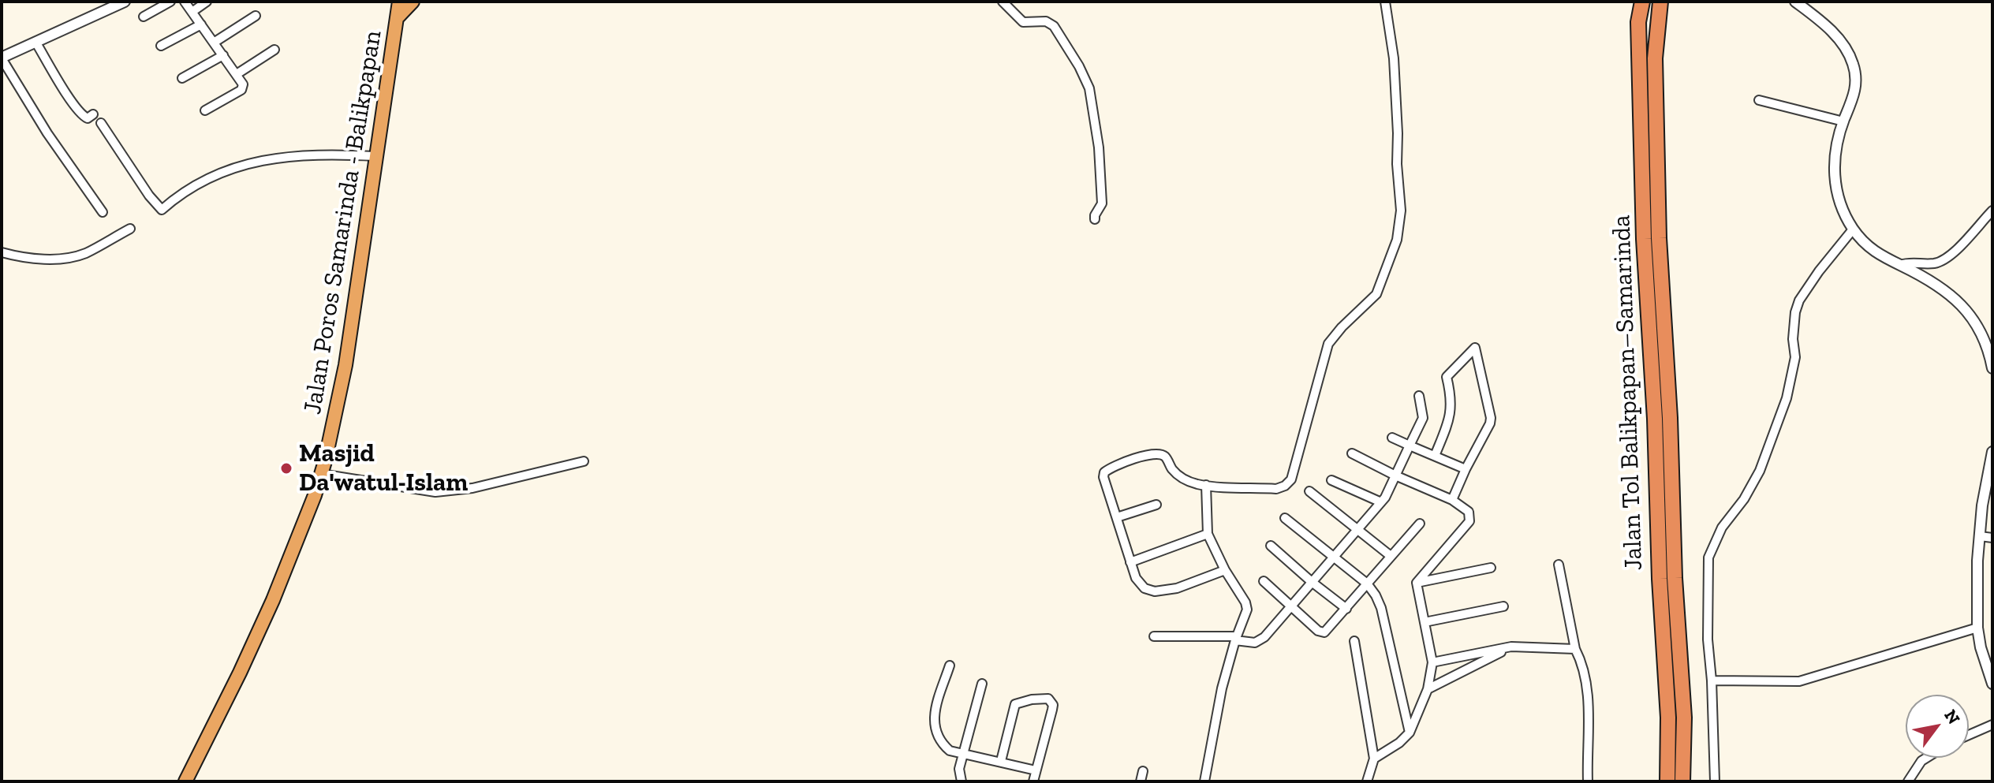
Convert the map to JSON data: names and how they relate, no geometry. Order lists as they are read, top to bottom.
{
  "streets": {
    "highway": ["Jalan Poros Samarinda - Balikpapan", "Jalan Tol Balikpapan–Samarinda"]
  },
  "places": ["Masjid Da'watul-Islam"],
  "north": "top right"
}
